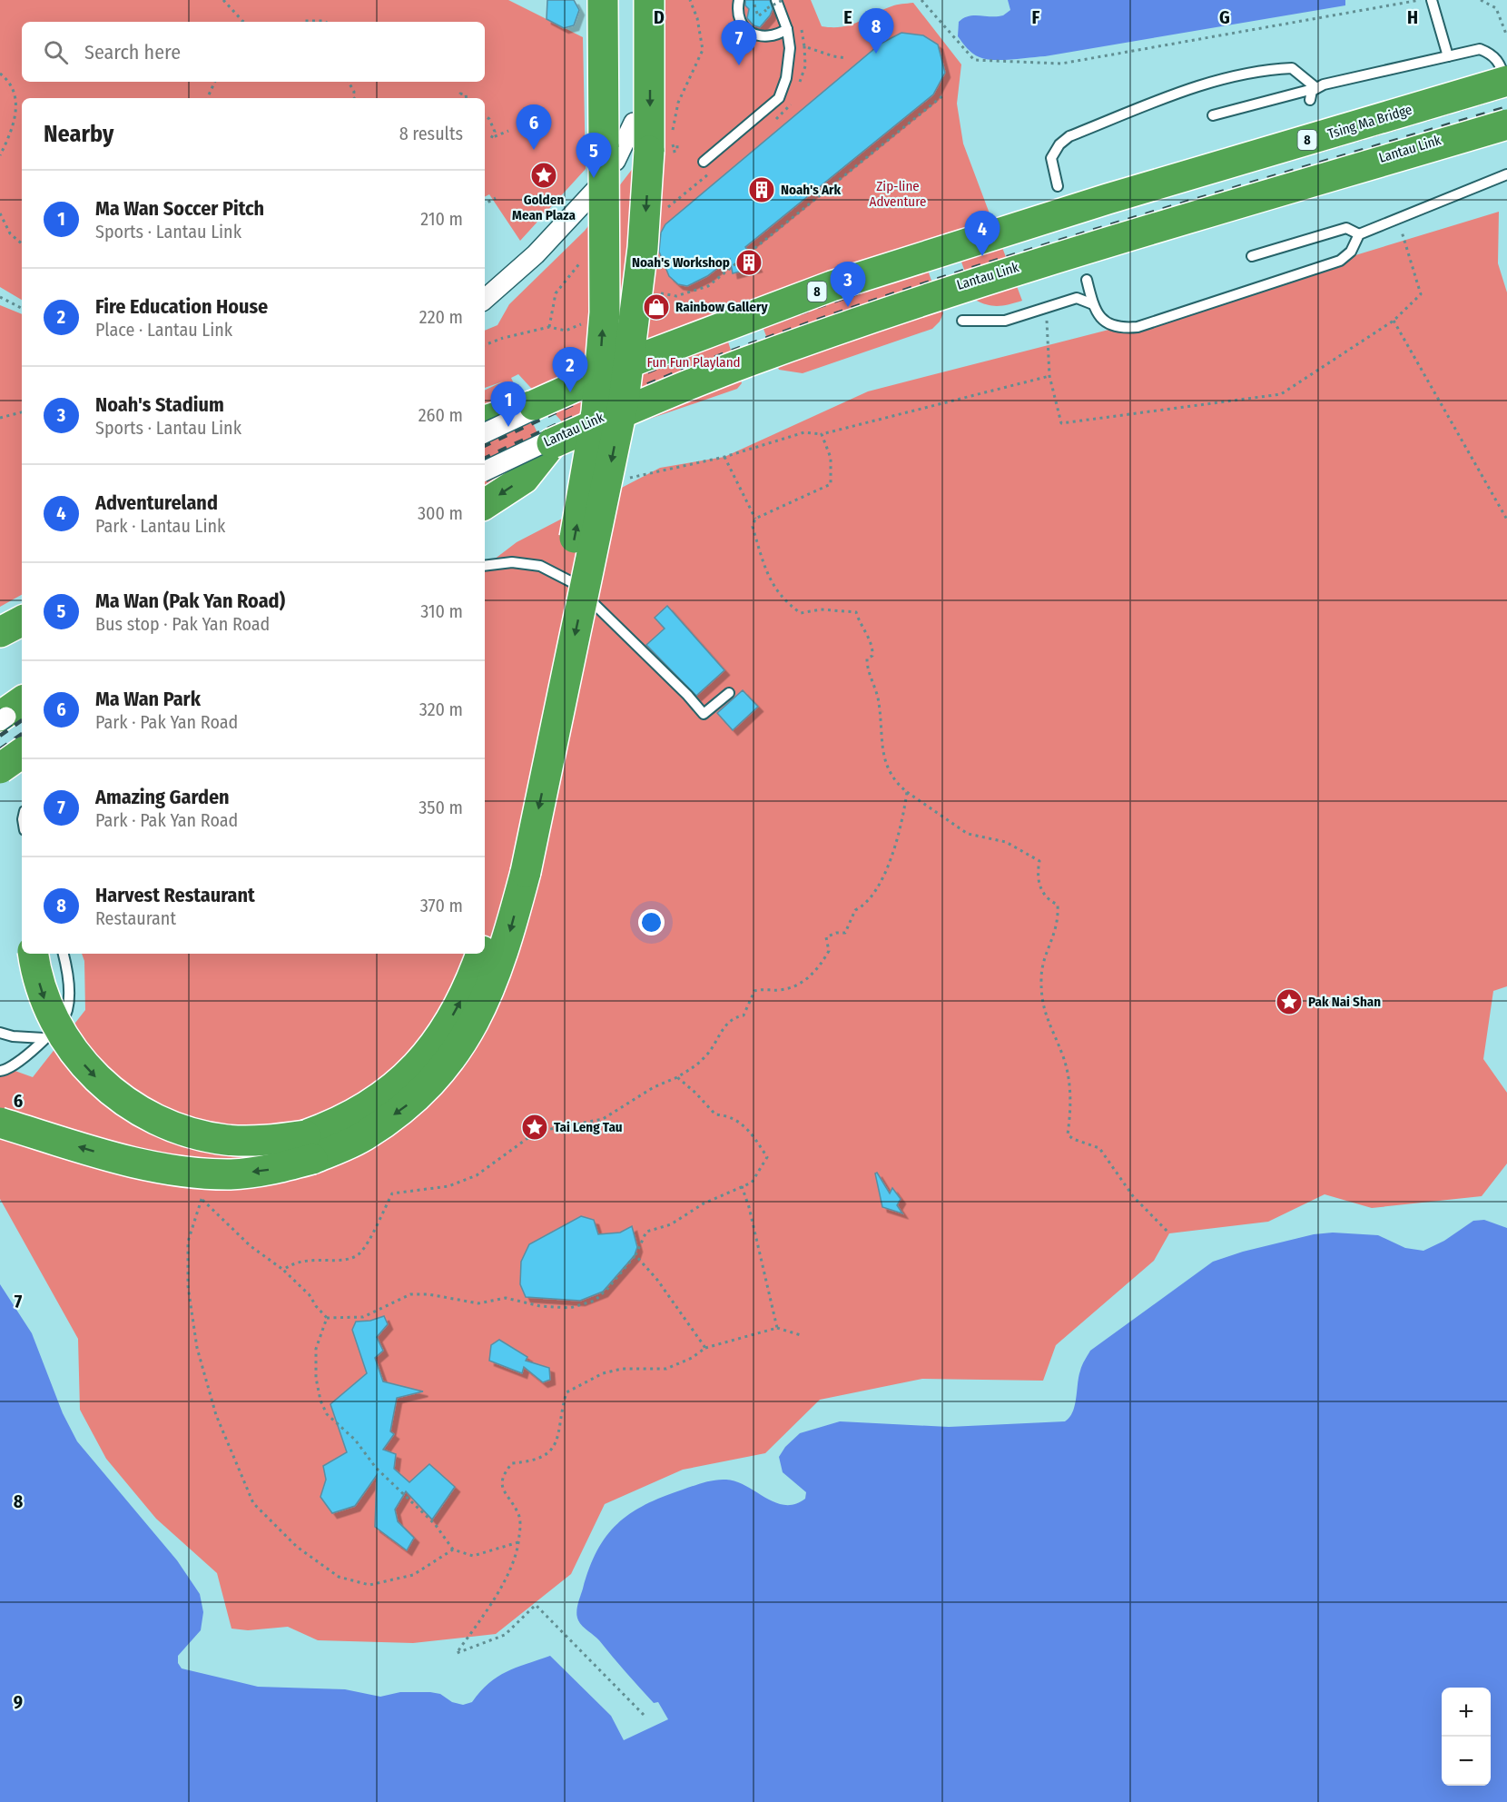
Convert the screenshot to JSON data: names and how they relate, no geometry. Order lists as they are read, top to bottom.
{
  "streets": {
    "highway": ["Tsing Ma Bridge", "8", "Lantau Link"]
  },
  "crossings": [
    ["Tsing Ma Bridge", "8"]
  ],
  "parks": ["Zip-line Adventure", "Fun Fun Playland"],
  "places": {
    "place": ["Golden Mean Plaza", "Pak Nai Shan", "Tai Leng Tau"],
    "building": ["Noah's Ark", "Noah's Workshop"],
    "shop": ["Rainbow Gallery"]
  },
  "page": {
    "pins": [
      "8",
      "7",
      "6",
      "5",
      "4",
      "3",
      "2",
      "1"
    ],
    "search": "Search here",
    "heading": ["Nearby", "8 results"],
    "list": [
      {
        "mark": "1",
        "name": "Ma Wan Soccer Pitch",
        "note": "Sports · Lantau Link",
        "value": "210 m"
      },
      {
        "mark": "2",
        "name": "Fire Education House",
        "note": "Place · Lantau Link",
        "value": "220 m"
      },
      {
        "mark": "3",
        "name": "Noah's Stadium",
        "note": "Sports · Lantau Link",
        "value": "260 m"
      },
      {
        "mark": "4",
        "name": "Adventureland",
        "note": "Park · Lantau Link",
        "value": "300 m"
      },
      {
        "mark": "5",
        "name": "Ma Wan (Pak Yan Road)",
        "note": "Bus stop · Pak Yan Road",
        "value": "310 m"
      },
      {
        "mark": "6",
        "name": "Ma Wan Park",
        "note": "Park · Pak Yan Road",
        "value": "320 m"
      },
      {
        "mark": "7",
        "name": "Amazing Garden",
        "note": "Park · Pak Yan Road",
        "value": "350 m"
      },
      {
        "mark": "8",
        "name": "Harvest Restaurant",
        "note": "Restaurant",
        "value": "370 m"
      }
    ],
    "map_buttons": ["+", "−"]
  },
  "grid": {
    "columns": [
      "D",
      "E",
      "F",
      "G",
      "H"
    ],
    "rows": [
      "6",
      "7",
      "8",
      "9"
    ]
  }
}
